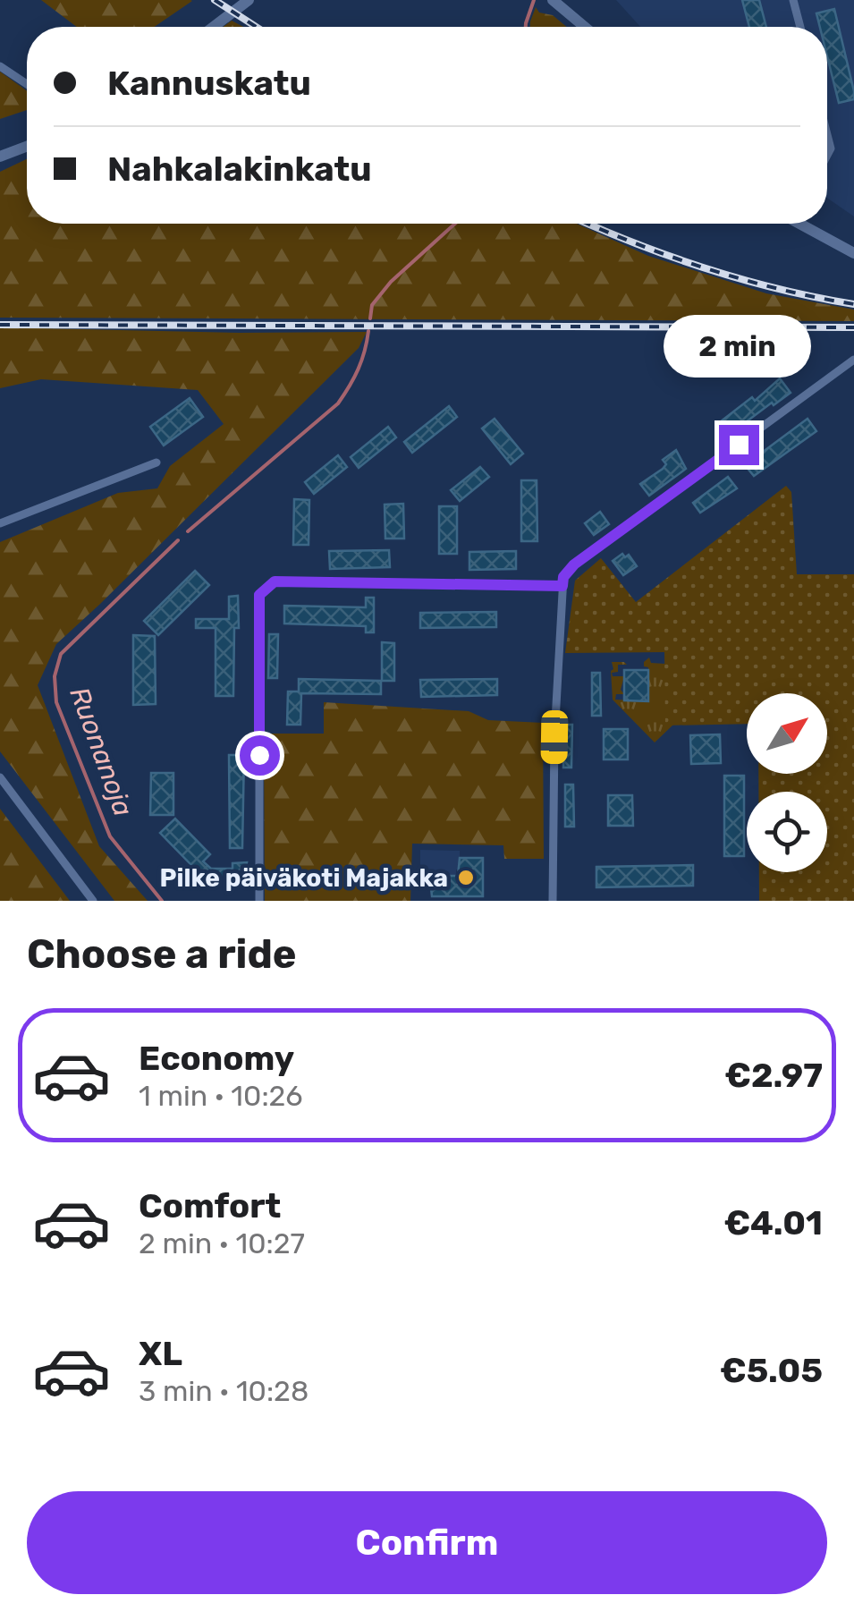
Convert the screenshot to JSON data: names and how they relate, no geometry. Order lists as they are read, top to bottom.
{
  "water": ["Ruonanoja"],
  "places": ["Pilke päiväkoti Majakka"],
  "north": "top right",
  "page": {
    "banner": ["Kannuskatu", "Nahkalakinkatu"],
    "bubble": "2 min",
    "heading": "Choose a ride",
    "list": [
      {
        "name": "Economy",
        "note": "1 min · 10:26",
        "value": "€2.97"
      },
      {
        "name": "Comfort",
        "note": "2 min · 10:27",
        "value": "€4.01"
      },
      {
        "name": "XL",
        "note": "3 min · 10:28",
        "value": "€5.05"
      }
    ],
    "buttons": "Confirm"
  }
}
